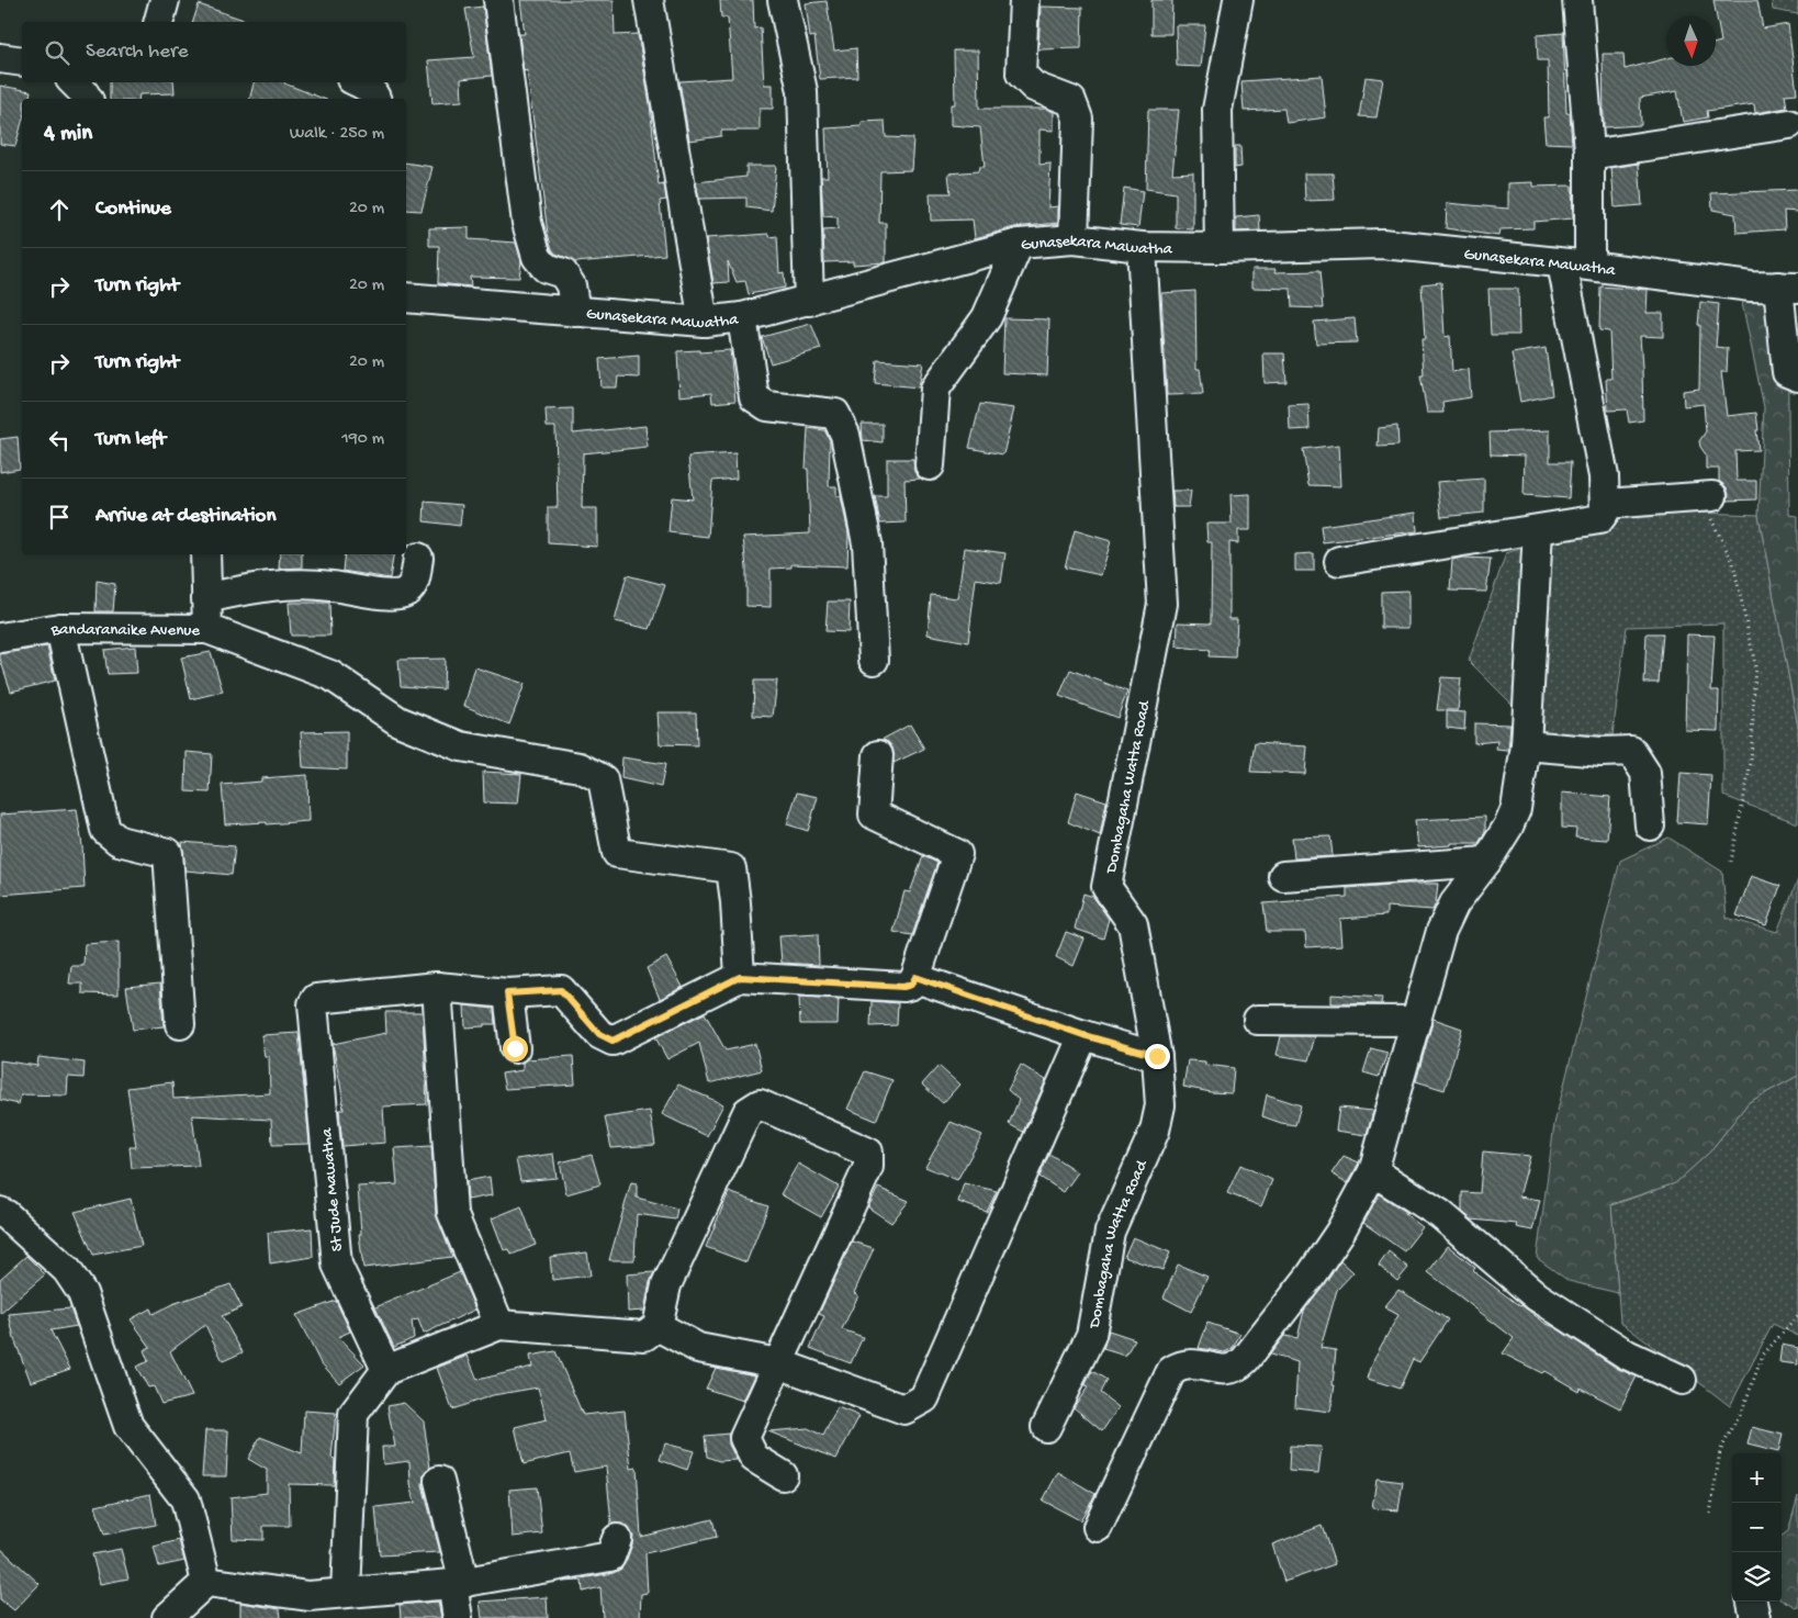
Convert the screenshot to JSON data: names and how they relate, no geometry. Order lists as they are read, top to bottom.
{
  "streets": {
    "street": [
      "Gunasekara Mawatha",
      "Bandaranaike Avenue",
      "Dombagaha Watta Road",
      "St Jude Mawatha"
    ]
  },
  "crossings": [
    ["Gunasekara Mawatha", "Dombagaha Watta Road"]
  ],
  "north": "bottom",
  "page": {
    "search": "Search here",
    "heading": ["4 min", "Walk · 250 m"],
    "list": [
      ["Continue", "20 m"],
      ["Turn right", "20 m"],
      ["Turn right", "20 m"],
      ["Turn left", "190 m"],
      "Arrive at destination"
    ],
    "map_buttons": ["+", "−"]
  }
}
